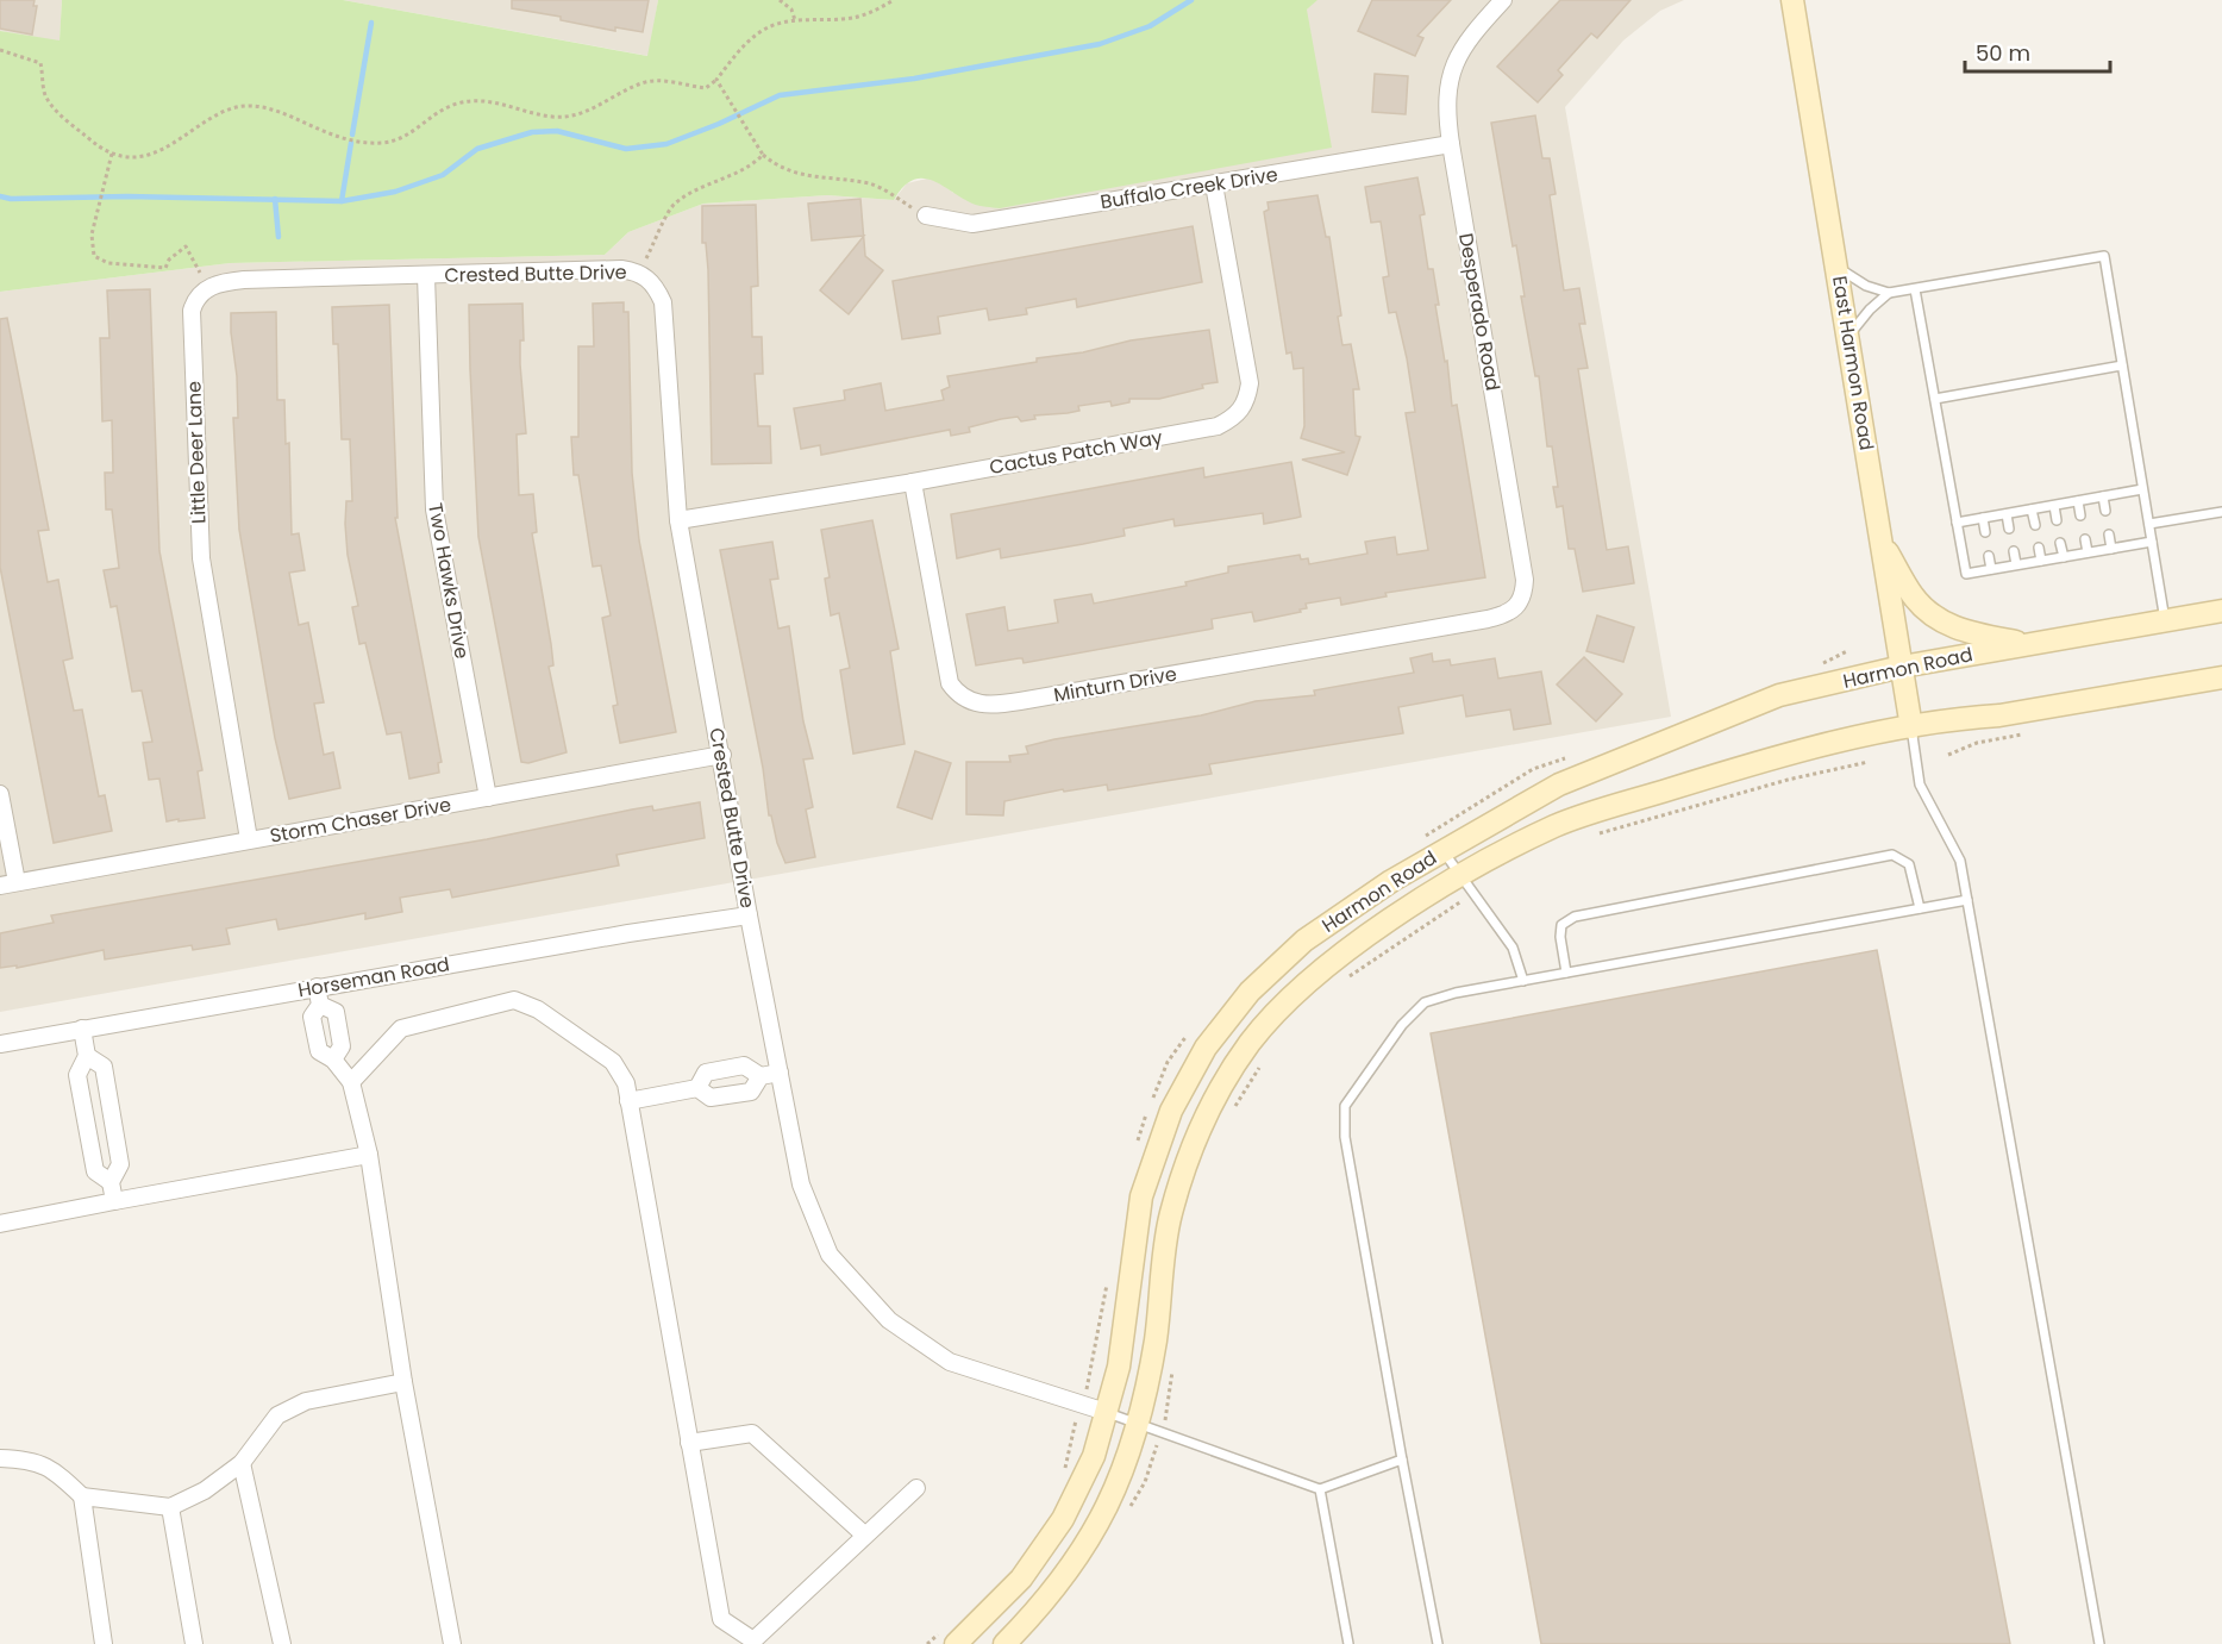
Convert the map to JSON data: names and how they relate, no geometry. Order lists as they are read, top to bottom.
{
  "streets": {
    "street": [
      "Buffalo Creek Drive",
      "Crested Butte Drive",
      "Desperado Road",
      "East Harmon Road",
      "Little Deer Lane",
      "Cactus Patch Way",
      "Two Hawks Drive",
      "Harmon Road",
      "Minturn Drive",
      "Storm Chaser Drive",
      "Horseman Road"
    ]
  },
  "crossings": [
    ["Buffalo Creek Drive", "Desperado Road"],
    ["Buffalo Creek Drive", "Cactus Patch Way"],
    ["Crested Butte Drive", "Cactus Patch Way"],
    ["Crested Butte Drive", "Two Hawks Drive"],
    ["Crested Butte Drive", "Harmon Road"],
    ["Crested Butte Drive", "Storm Chaser Drive"],
    ["Crested Butte Drive", "Horseman Road"],
    ["Desperado Road", "Minturn Drive"],
    ["East Harmon Road", "Harmon Road"],
    ["Little Deer Lane", "Storm Chaser Drive"],
    ["Cactus Patch Way", "Minturn Drive"],
    ["Two Hawks Drive", "Storm Chaser Drive"]
  ],
  "scale_bar": "50 m"
}
